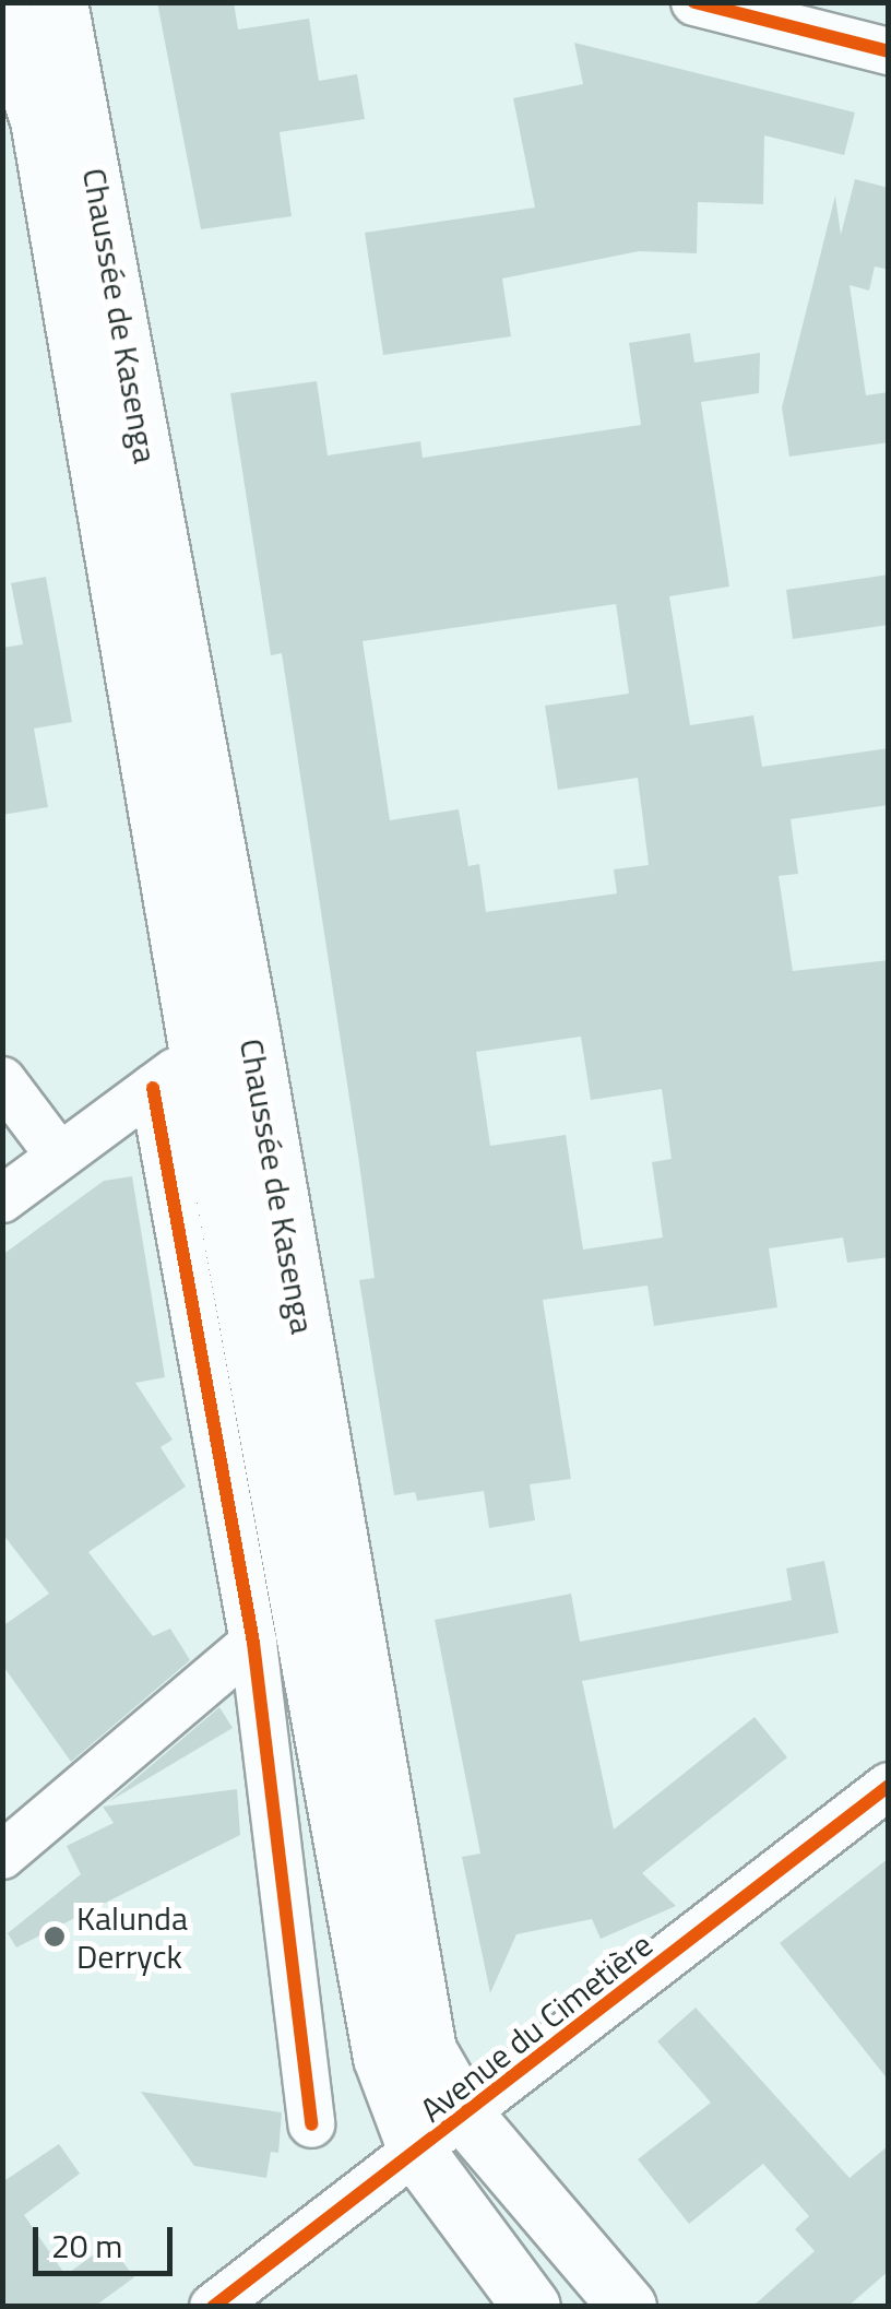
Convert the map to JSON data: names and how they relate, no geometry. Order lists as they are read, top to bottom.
{
  "streets": {
    "main road": ["Chaussée de Kasenga"],
    "street": ["Avenue du Cimetière"]
  },
  "crossings": [
    ["Chaussée de Kasenga", "Avenue du Cimetière"]
  ],
  "places": ["Kalunda Derryck"],
  "scale_bar": "20 m"
}
